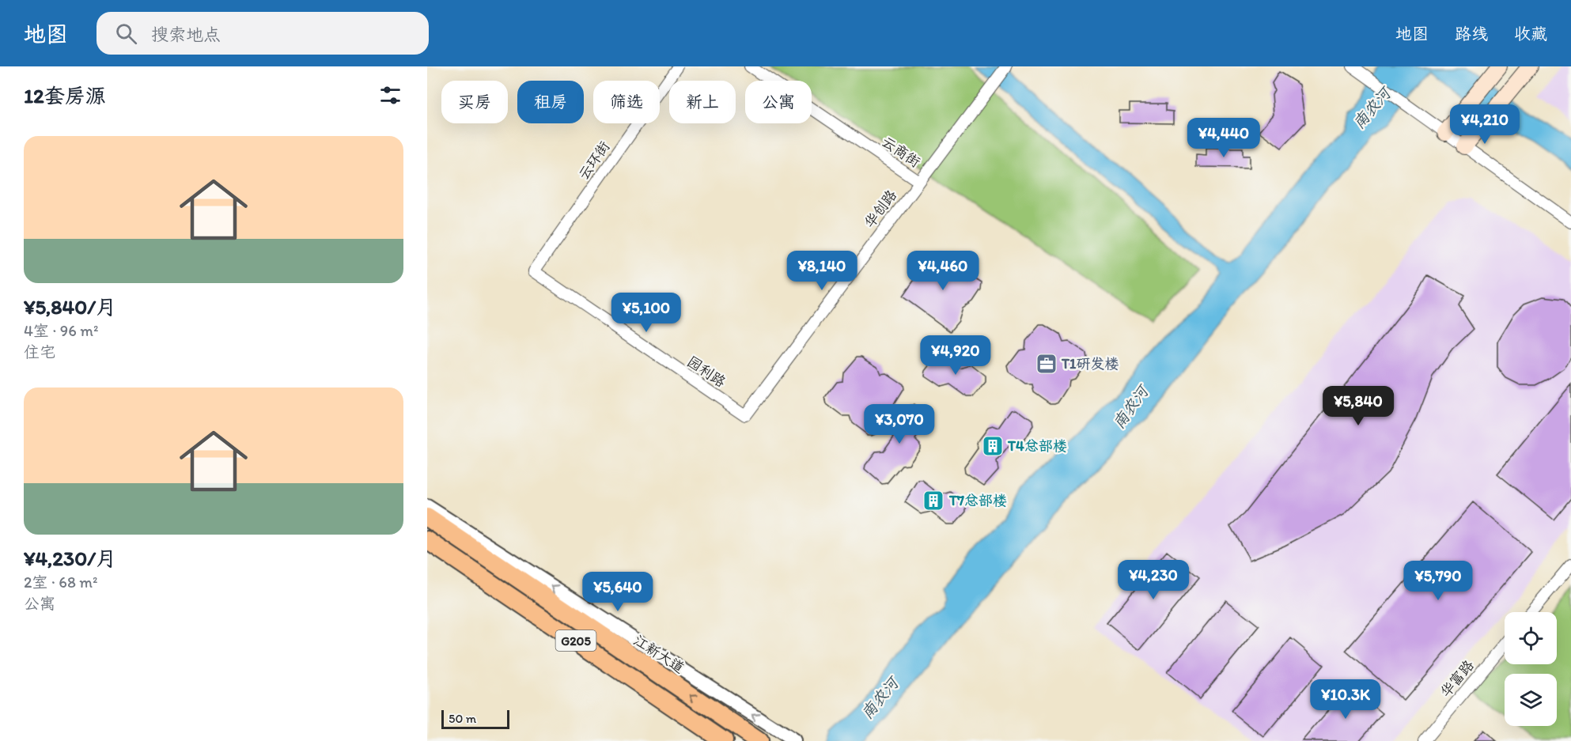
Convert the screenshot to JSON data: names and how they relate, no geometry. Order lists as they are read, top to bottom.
{
  "streets": {
    "highway": ["G205", "江新大道"],
    "street": [
      "云商街",
      "云环街",
      "华创路",
      "园利路",
      "华富路"
    ]
  },
  "crossings": [
    ["云商街", "华创路"],
    ["云环街", "园利路"],
    ["华创路", "园利路"]
  ],
  "water": ["南农河"],
  "places": {
    "office": ["T1研发楼"],
    "building": ["T4总部楼", "T7总部楼"]
  },
  "scale_bar": "50 m",
  "page": {
    "header": "地图",
    "search": "搜索地点",
    "nav": ["地图", "路线", "收藏"],
    "heading": "12套房源",
    "chip": [
      "买房",
      "租房",
      "筛选",
      "新上",
      "公寓"
    ],
    "price": [
      "¥4,210",
      "¥4,440",
      "¥8,140",
      "¥4,460",
      "¥5,100",
      "¥4,920",
      "¥5,840",
      "¥3,070",
      "¥4,230",
      "¥5,790",
      "¥5,640",
      "¥10.3K"
    ],
    "list": [
      {
        "name": "¥5,840/月",
        "note": "4室 · 96 m² · 住宅"
      },
      {
        "name": "¥4,230/月",
        "note": "2室 · 68 m² · 公寓"
      }
    ],
    "scale": "50 m"
  }
}
